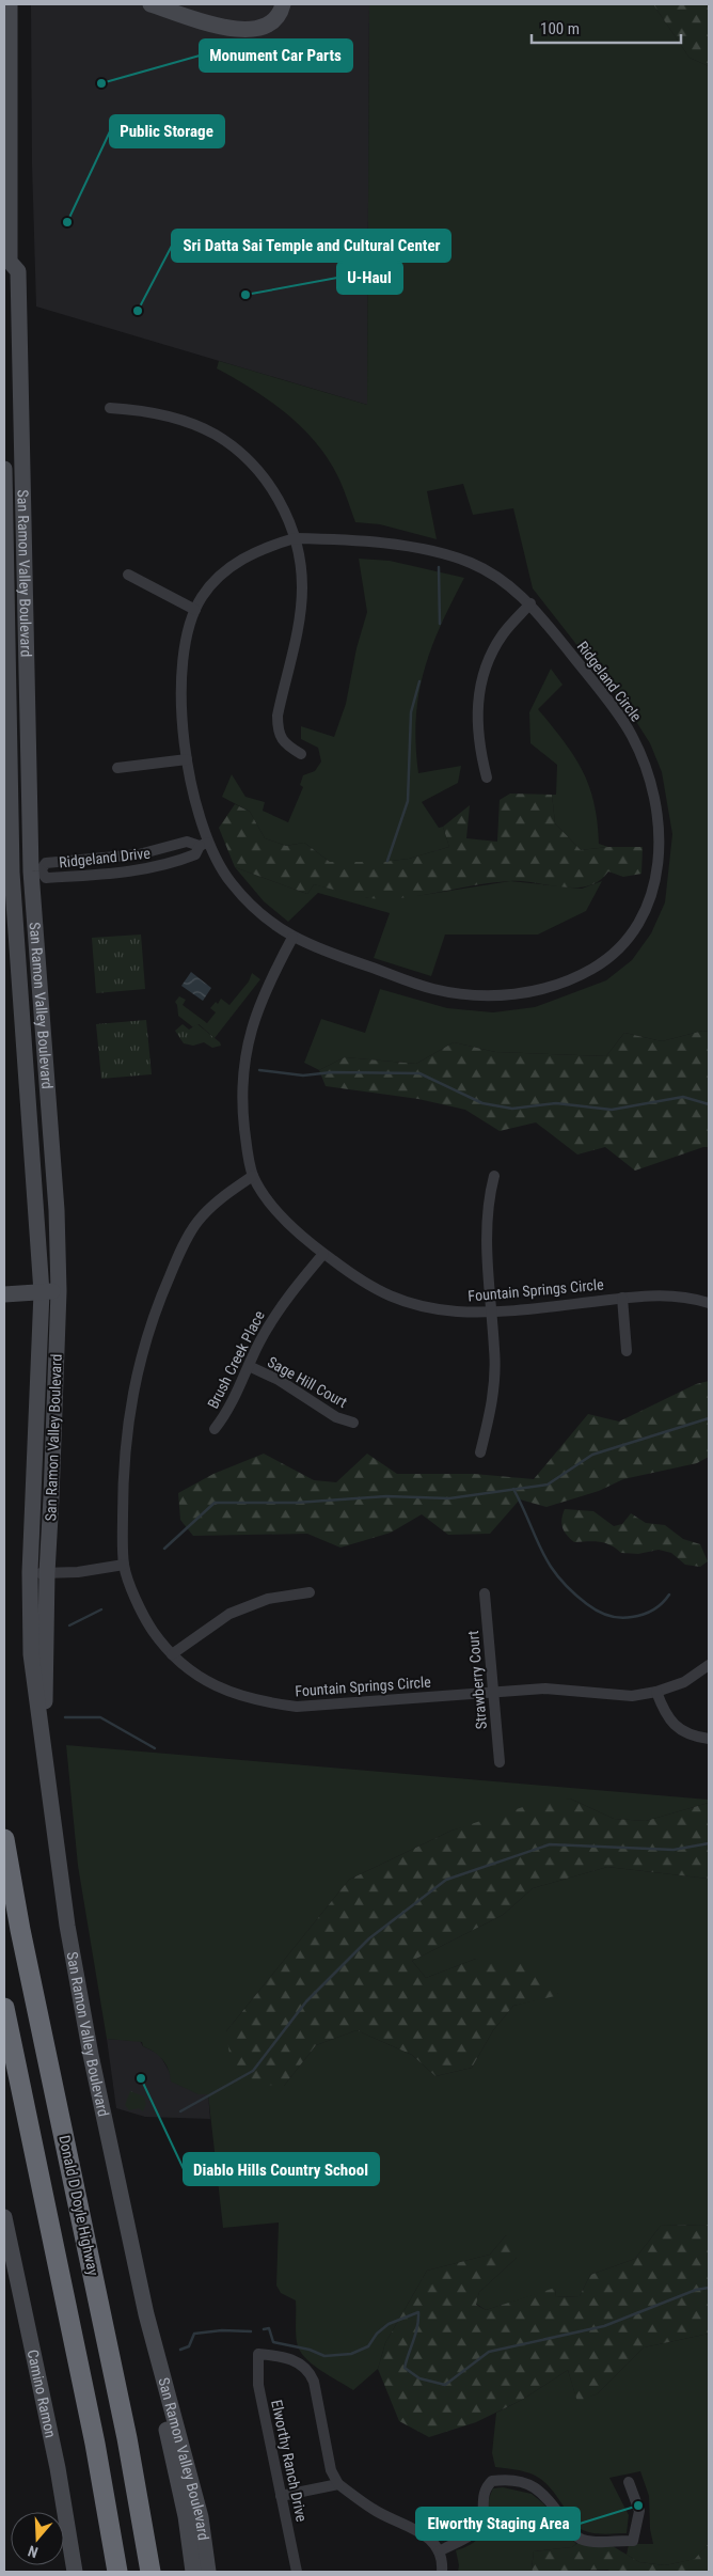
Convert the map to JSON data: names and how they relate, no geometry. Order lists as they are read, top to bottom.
{
  "streets": {
    "highway": ["Donald D Doyle Highway"],
    "main road": ["San Ramon Valley Boulevard", "Camino Ramon"],
    "street": [
      "Ridgeland Circle",
      "Ridgeland Drive",
      "Fountain Springs Circle",
      "Brush Creek Place",
      "Sage Hill Court",
      "Strawberry Court",
      "Elworthy Ranch Drive"
    ]
  },
  "crossings": [
    ["San Ramon Valley Boulevard", "Ridgeland Drive"],
    ["Ridgeland Circle", "Ridgeland Drive"],
    ["Ridgeland Circle", "Fountain Springs Circle"],
    ["Fountain Springs Circle", "Brush Creek Place"],
    ["Fountain Springs Circle", "Strawberry Court"],
    ["Brush Creek Place", "Sage Hill Court"]
  ],
  "places": [
    "Monument Car Parts",
    "Public Storage",
    "U-Haul",
    "Sri Datta Sai Temple and Cultural Center",
    "Diablo Hills Country School",
    "Elworthy Staging Area"
  ],
  "scale_bar": "100 m",
  "north": "bottom"
}
